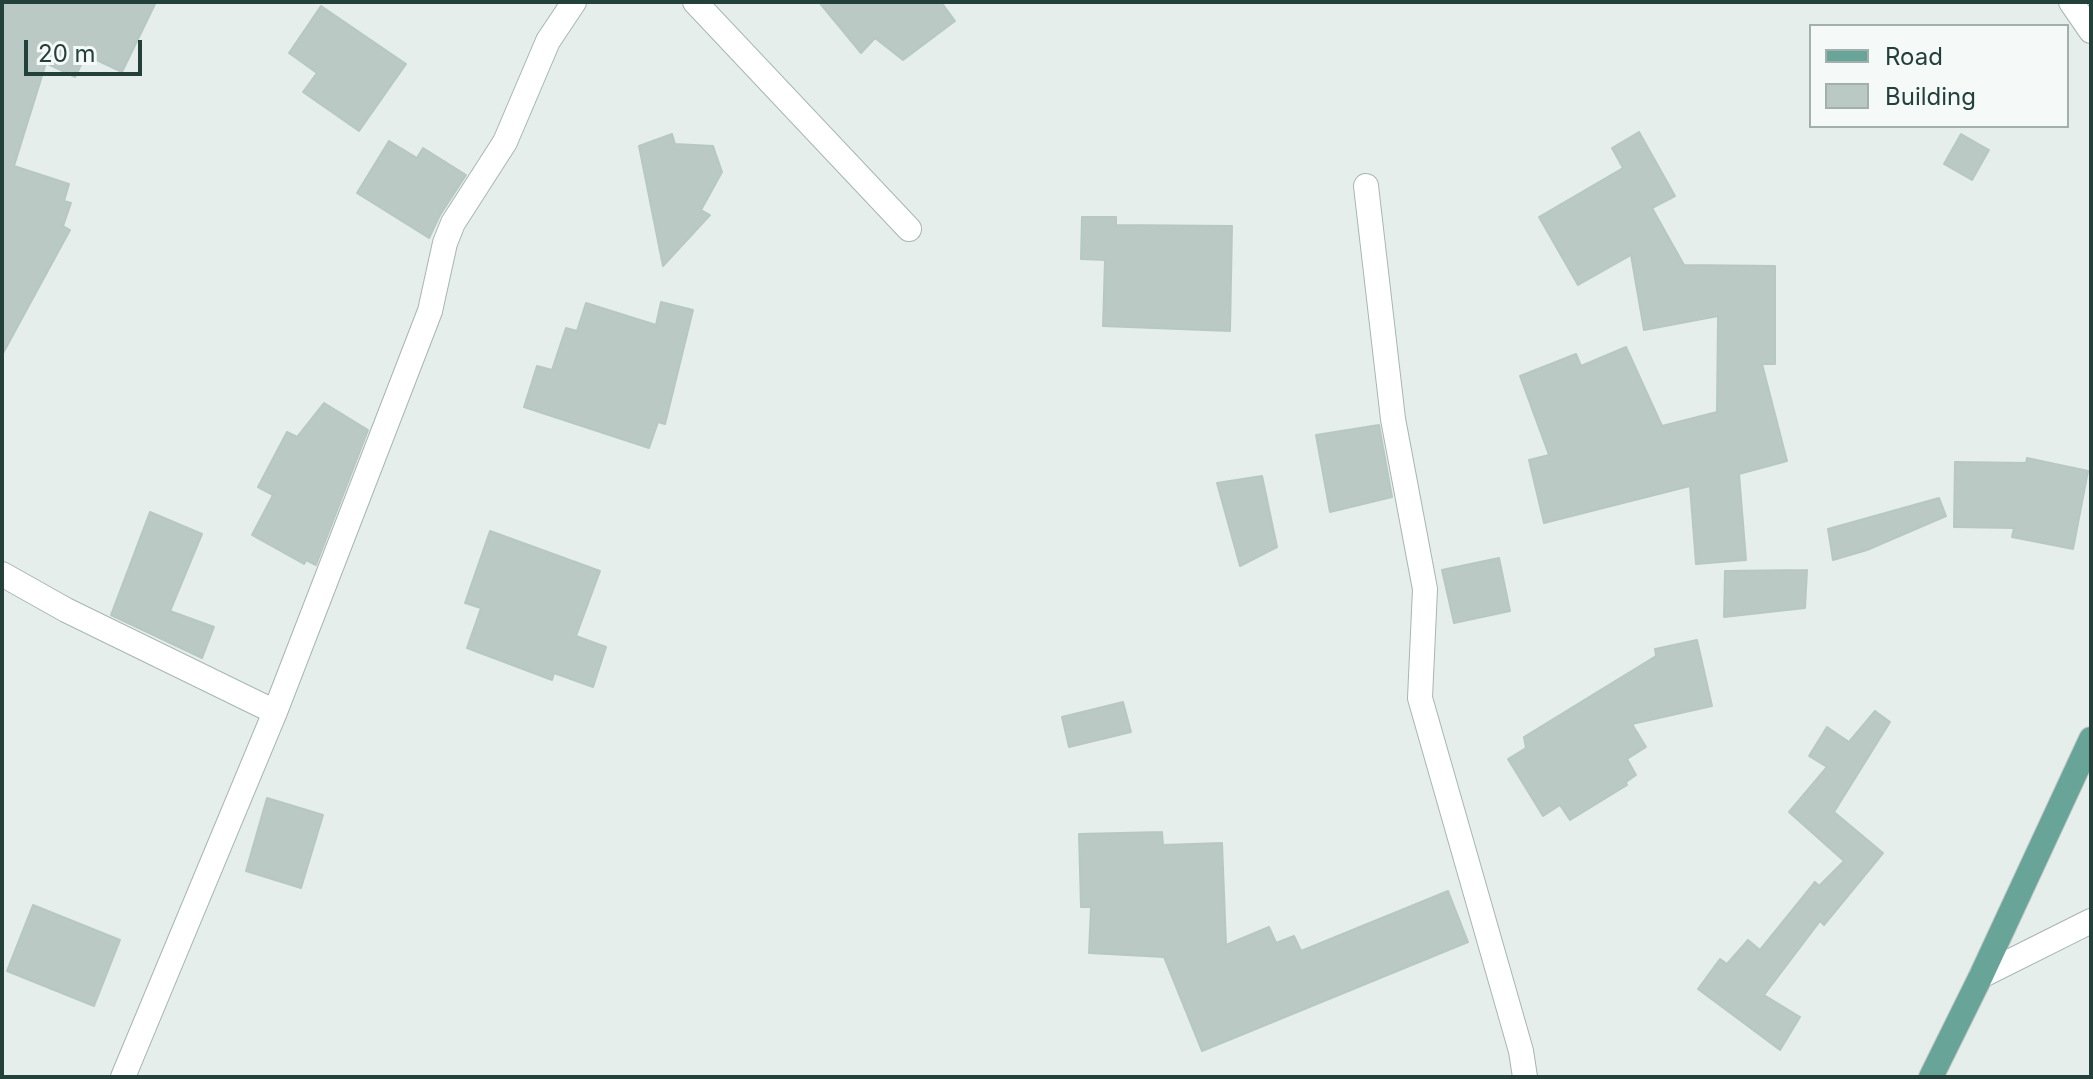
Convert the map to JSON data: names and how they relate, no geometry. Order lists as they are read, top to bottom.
{
  "legend": ["Road", "Building"],
  "scale_bar": "20 m"
}
